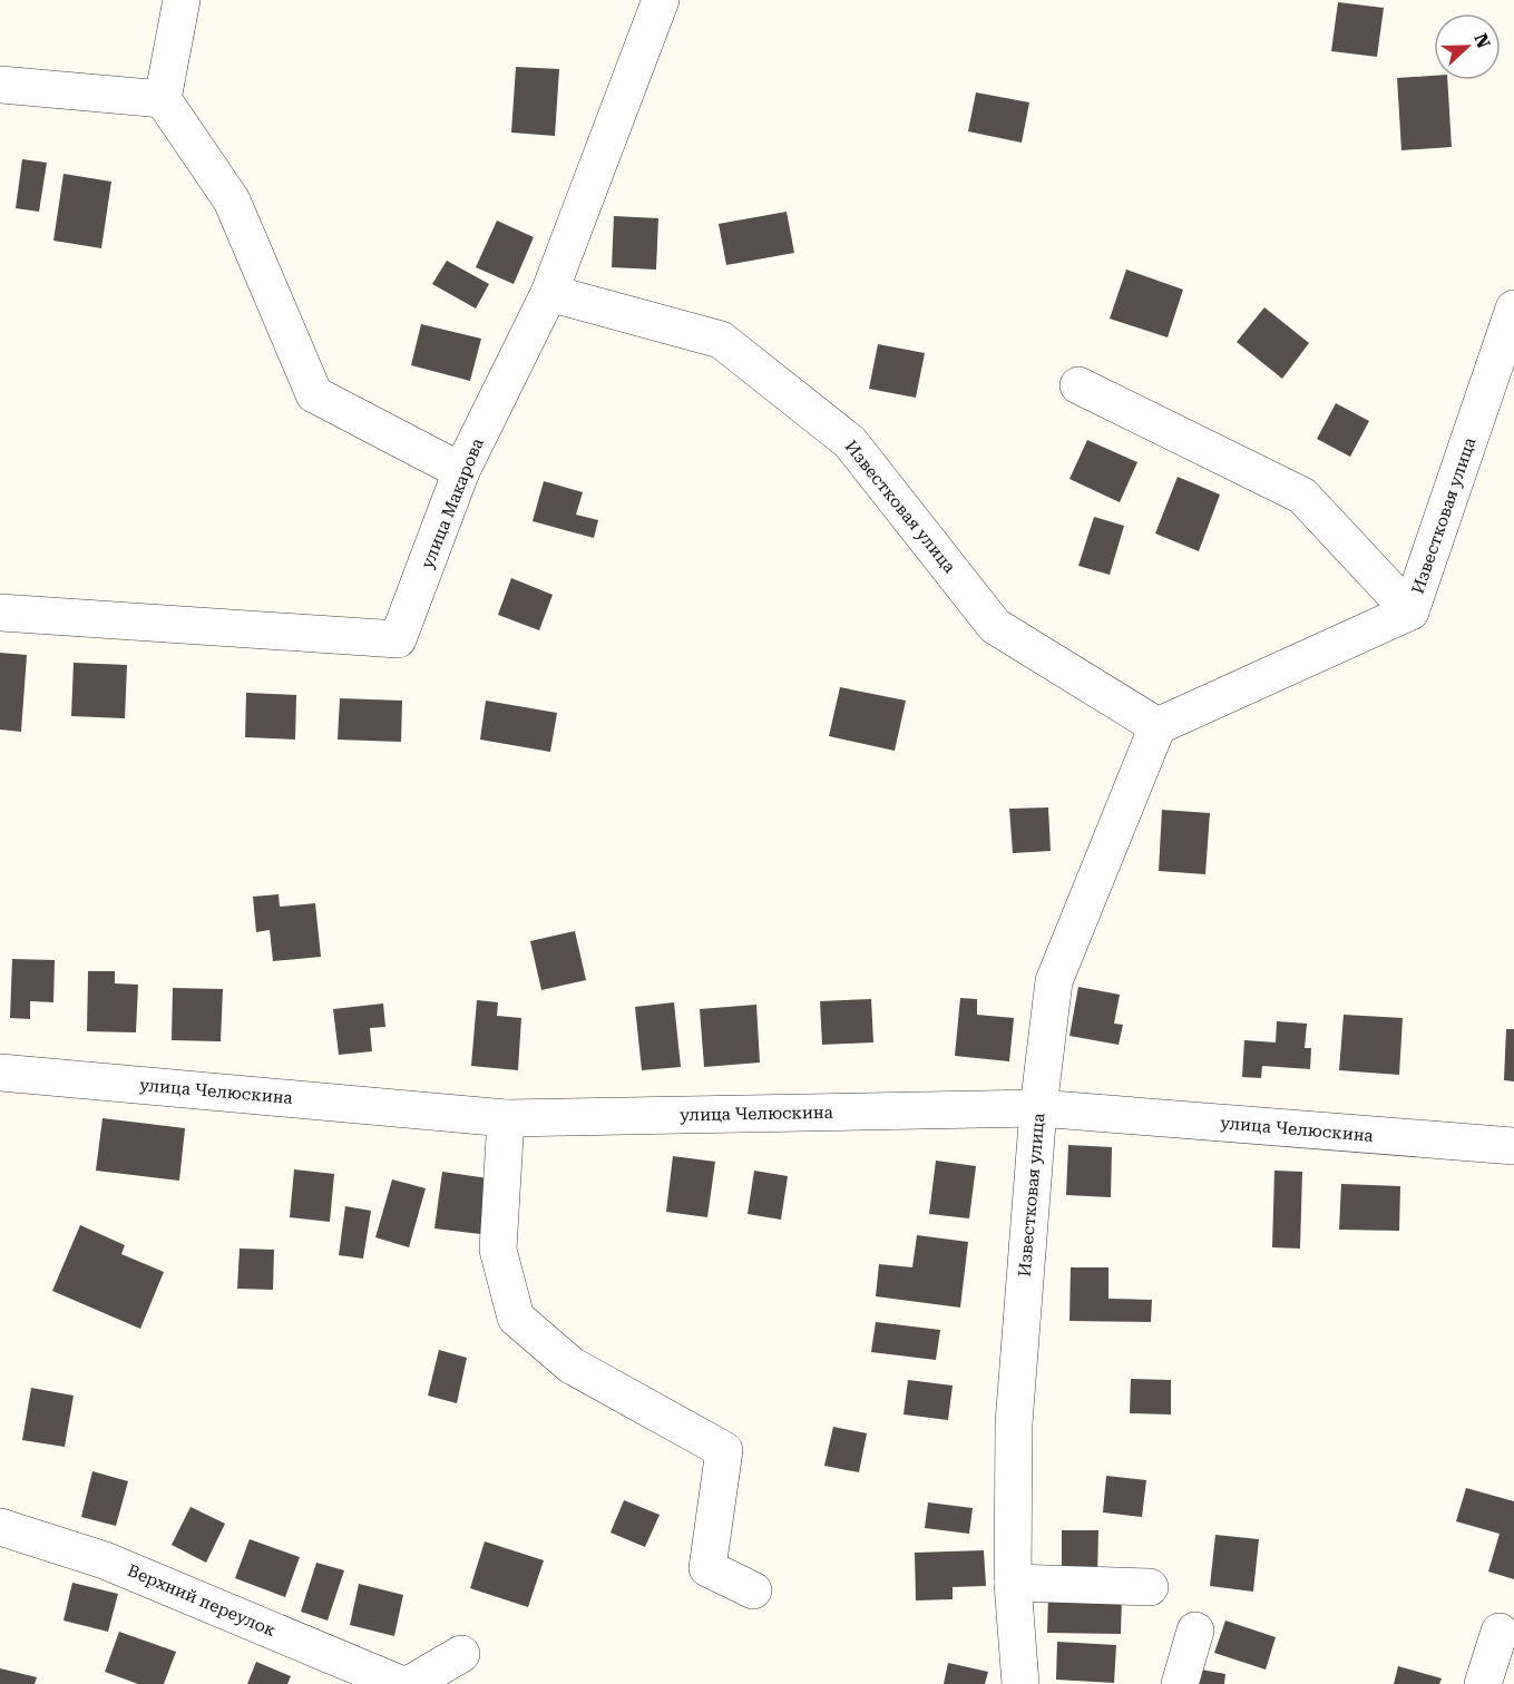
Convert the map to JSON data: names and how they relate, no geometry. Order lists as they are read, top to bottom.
{
  "streets": {
    "street": [
      "улица Макарова",
      "Известковая улица",
      "улица Челюскина",
      "Верхний переулок"
    ]
  },
  "crossings": [
    ["улица Макарова", "Известковая улица"],
    ["Известковая улица", "улица Челюскина"]
  ],
  "north": "right"
}
